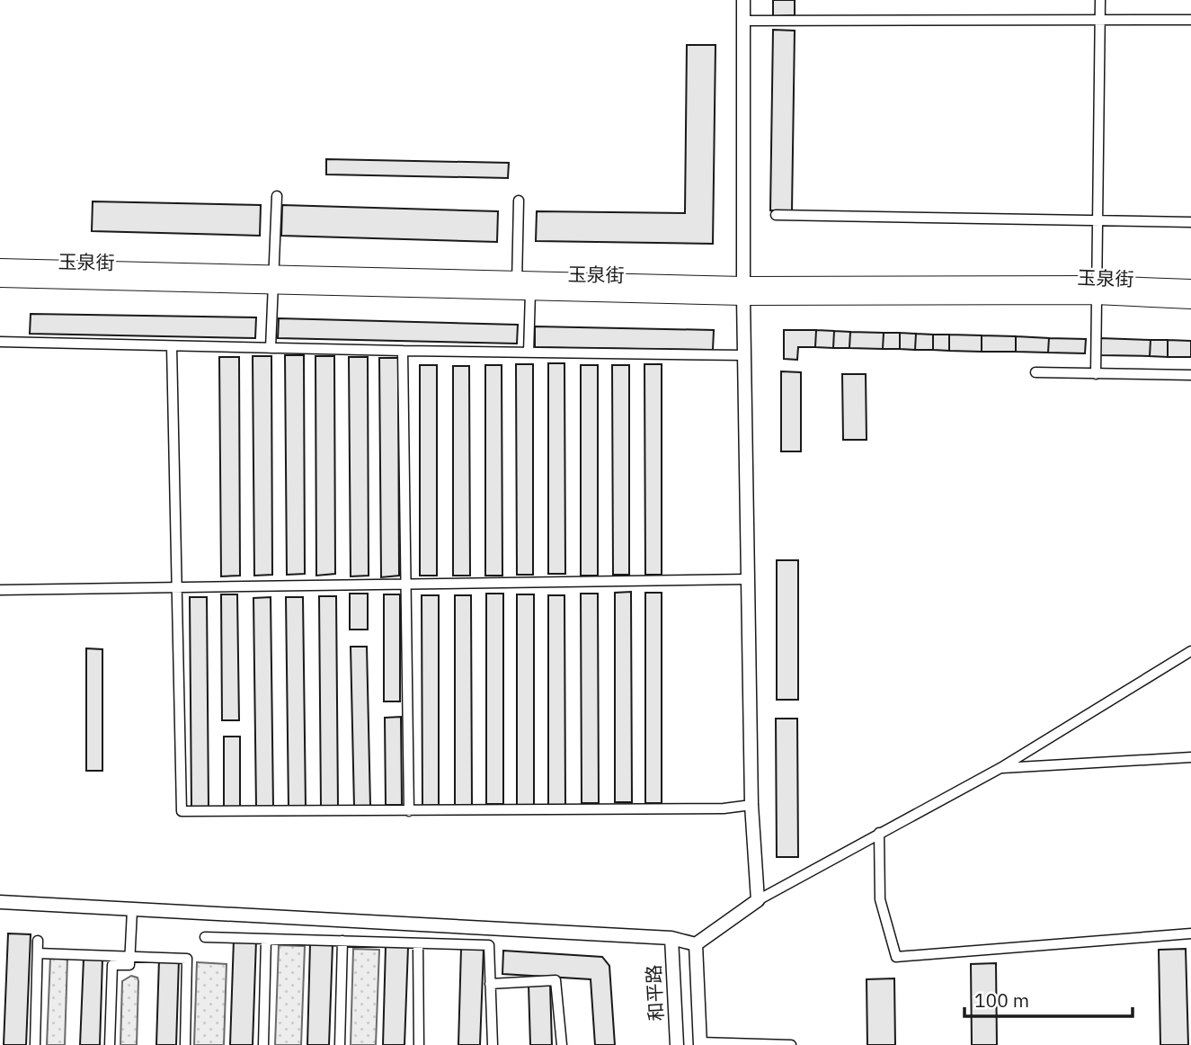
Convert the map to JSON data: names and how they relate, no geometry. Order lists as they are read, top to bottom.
{
  "streets": {
    "main road": ["玉泉街"],
    "street": ["和平路"]
  },
  "scale_bar": "100 m"
}
